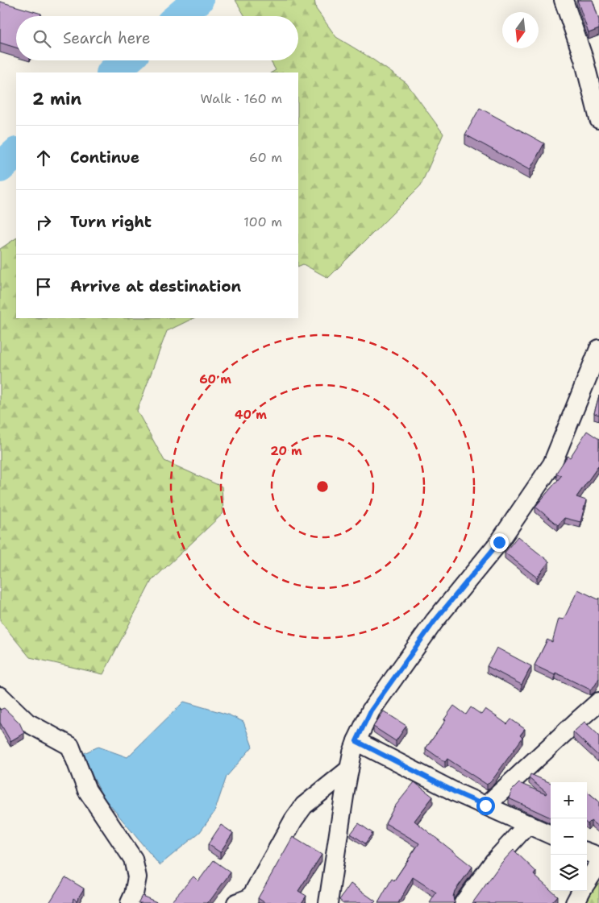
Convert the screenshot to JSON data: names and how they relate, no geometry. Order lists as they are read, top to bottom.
{
  "north": "bottom",
  "page": {
    "search": "Search here",
    "heading": ["2 min", "Walk · 160 m"],
    "list": [
      ["Continue", "60 m"],
      ["Turn right", "100 m"],
      "Arrive at destination"
    ],
    "map_buttons": ["+", "−"]
  },
  "rings": ["60 m", "40 m", "20 m"]
}
